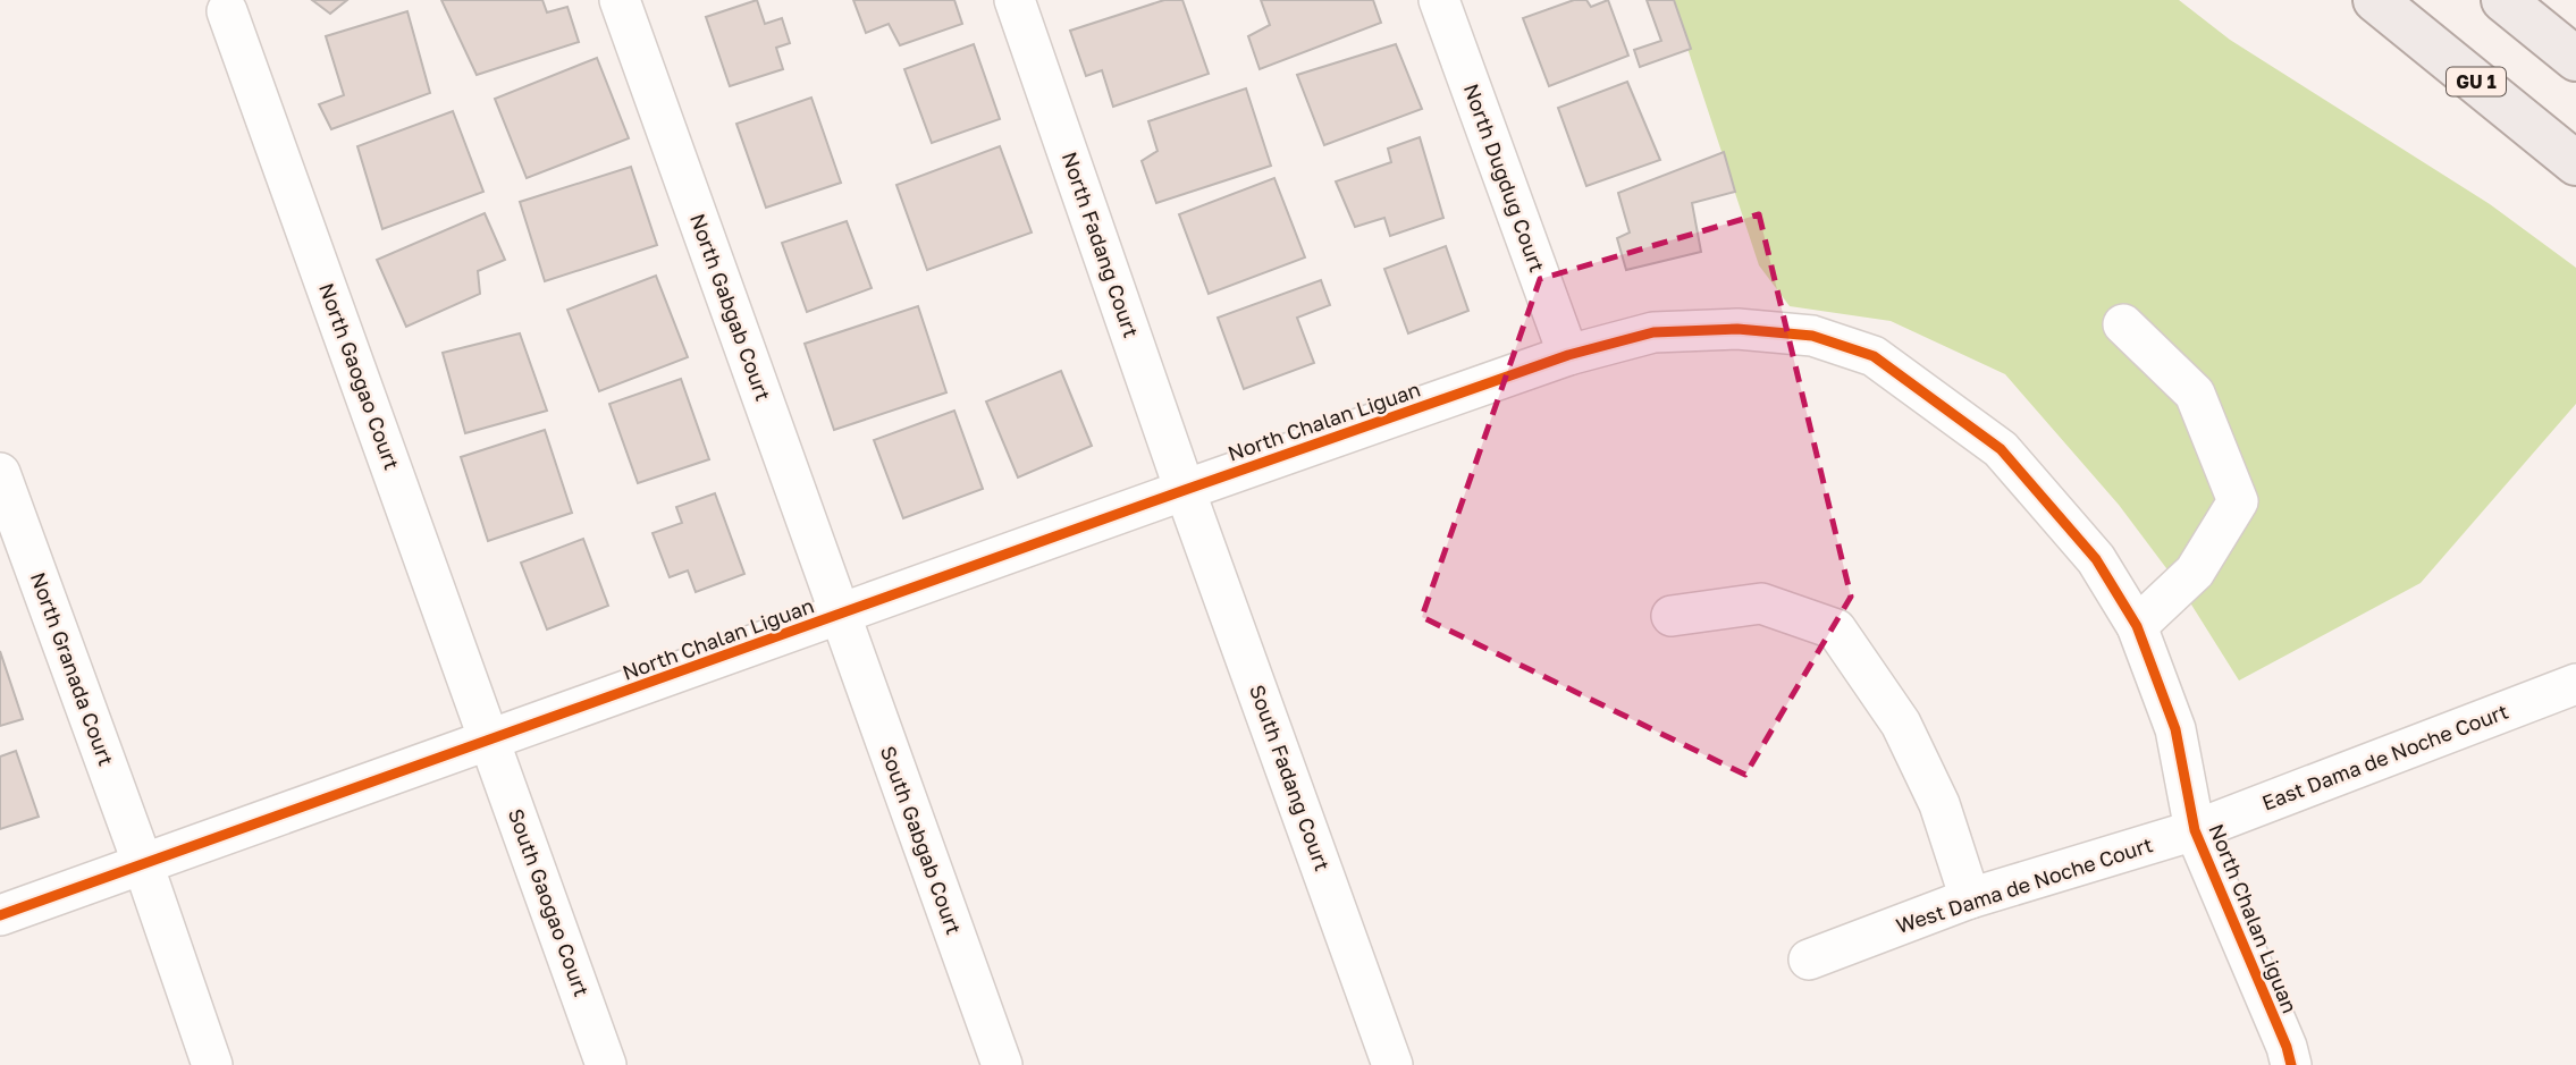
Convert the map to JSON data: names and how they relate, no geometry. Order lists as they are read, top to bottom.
{
  "streets": {
    "main road": ["GU 1"],
    "street": [
      "North Dugdug Court",
      "North Fadang Court",
      "North Gabgab Court",
      "North Gaogao Court",
      "North Chalan Liguan",
      "North Granada Court",
      "East Dama de Noche Court",
      "South Fadang Court",
      "South Gabgab Court",
      "West Dama de Noche Court",
      "South Gaogao Court"
    ]
  },
  "crossings": [
    ["North Dugdug Court", "North Chalan Liguan"],
    ["North Fadang Court", "North Chalan Liguan"],
    ["North Fadang Court", "South Fadang Court"],
    ["North Gabgab Court", "North Chalan Liguan"],
    ["North Gabgab Court", "South Gabgab Court"],
    ["North Gaogao Court", "North Chalan Liguan"],
    ["North Gaogao Court", "South Gaogao Court"],
    ["North Chalan Liguan", "North Granada Court"],
    ["North Chalan Liguan", "East Dama de Noche Court"],
    ["North Chalan Liguan", "South Fadang Court"],
    ["North Chalan Liguan", "South Gabgab Court"],
    ["North Chalan Liguan", "West Dama de Noche Court"],
    ["North Chalan Liguan", "South Gaogao Court"],
    ["East Dama de Noche Court", "West Dama de Noche Court"]
  ]
}
